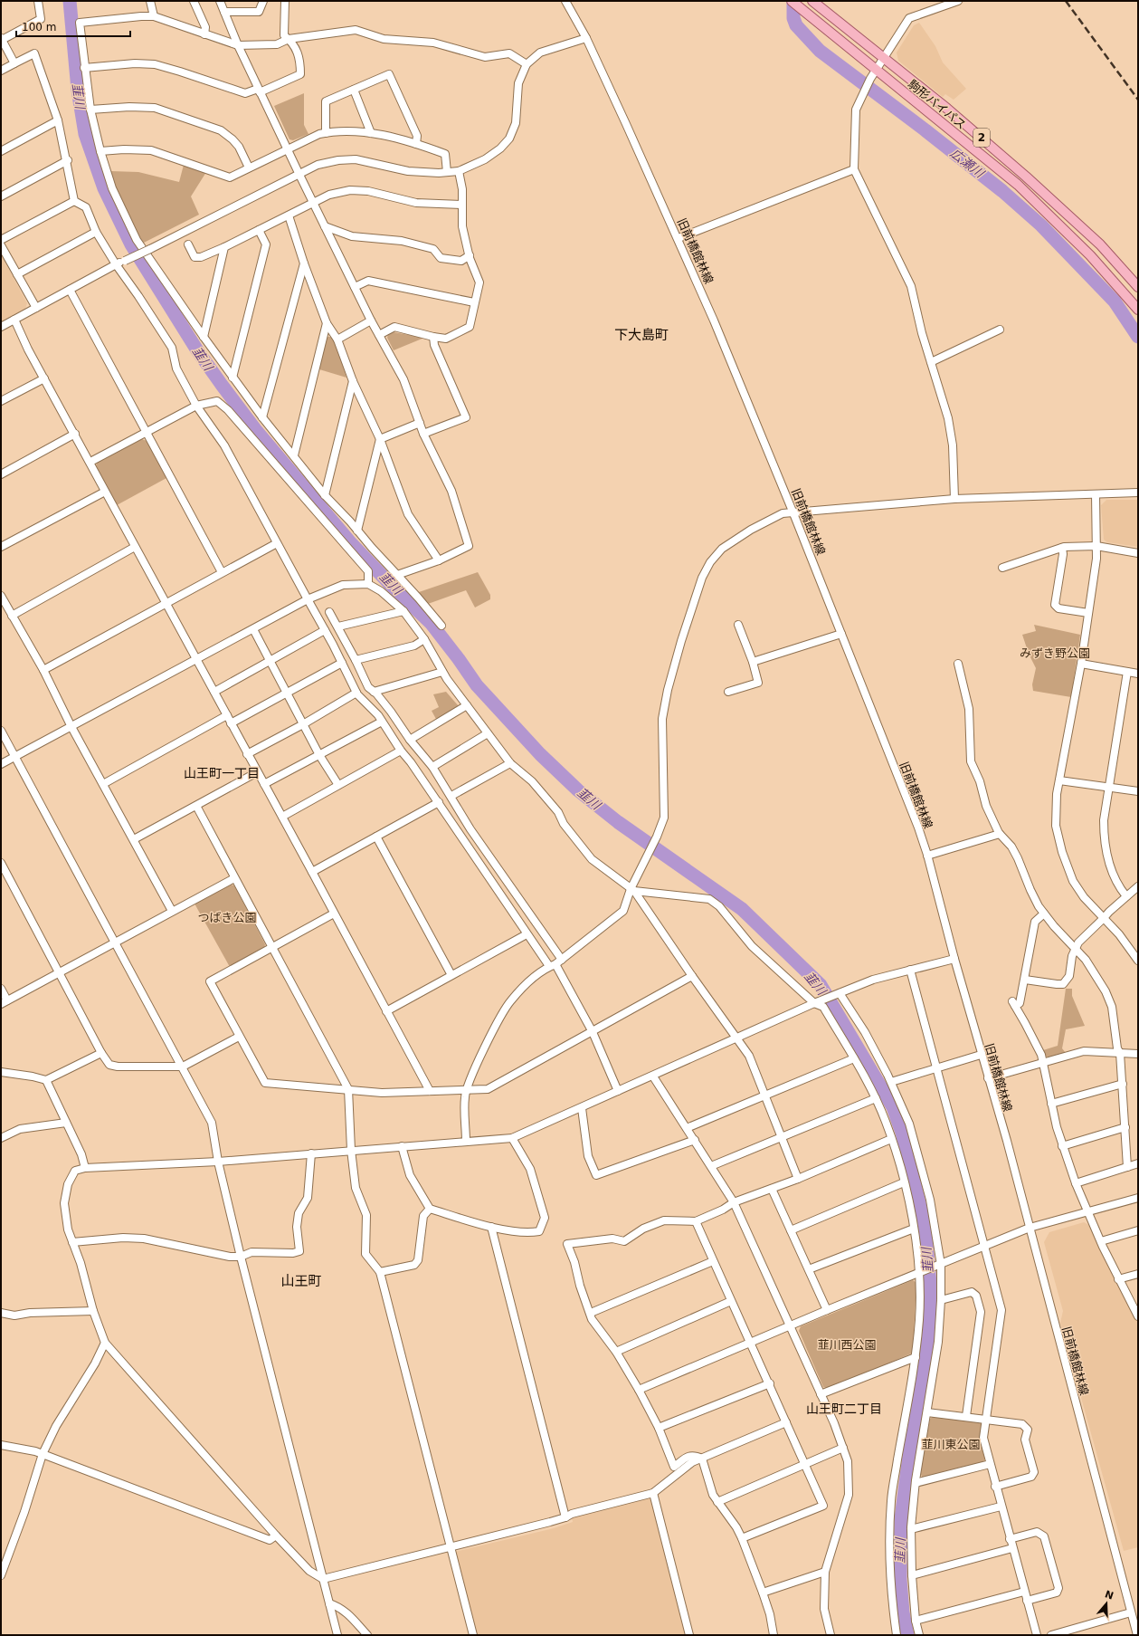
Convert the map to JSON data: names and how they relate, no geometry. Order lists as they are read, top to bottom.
{
  "streets": {
    "main road": ["駒形バイパス", "2"],
    "street": ["旧前橋館林線"]
  },
  "districts": [
    "下大島町",
    "山王町一丁目",
    "山王町",
    "山王町二丁目"
  ],
  "water": ["韮川", "広瀬川"],
  "parks": [
    "みずき野公園",
    "つばき公園",
    "韮川西公園",
    "韮川東公園"
  ],
  "scale_bar": "100 m",
  "north": "top"
}
